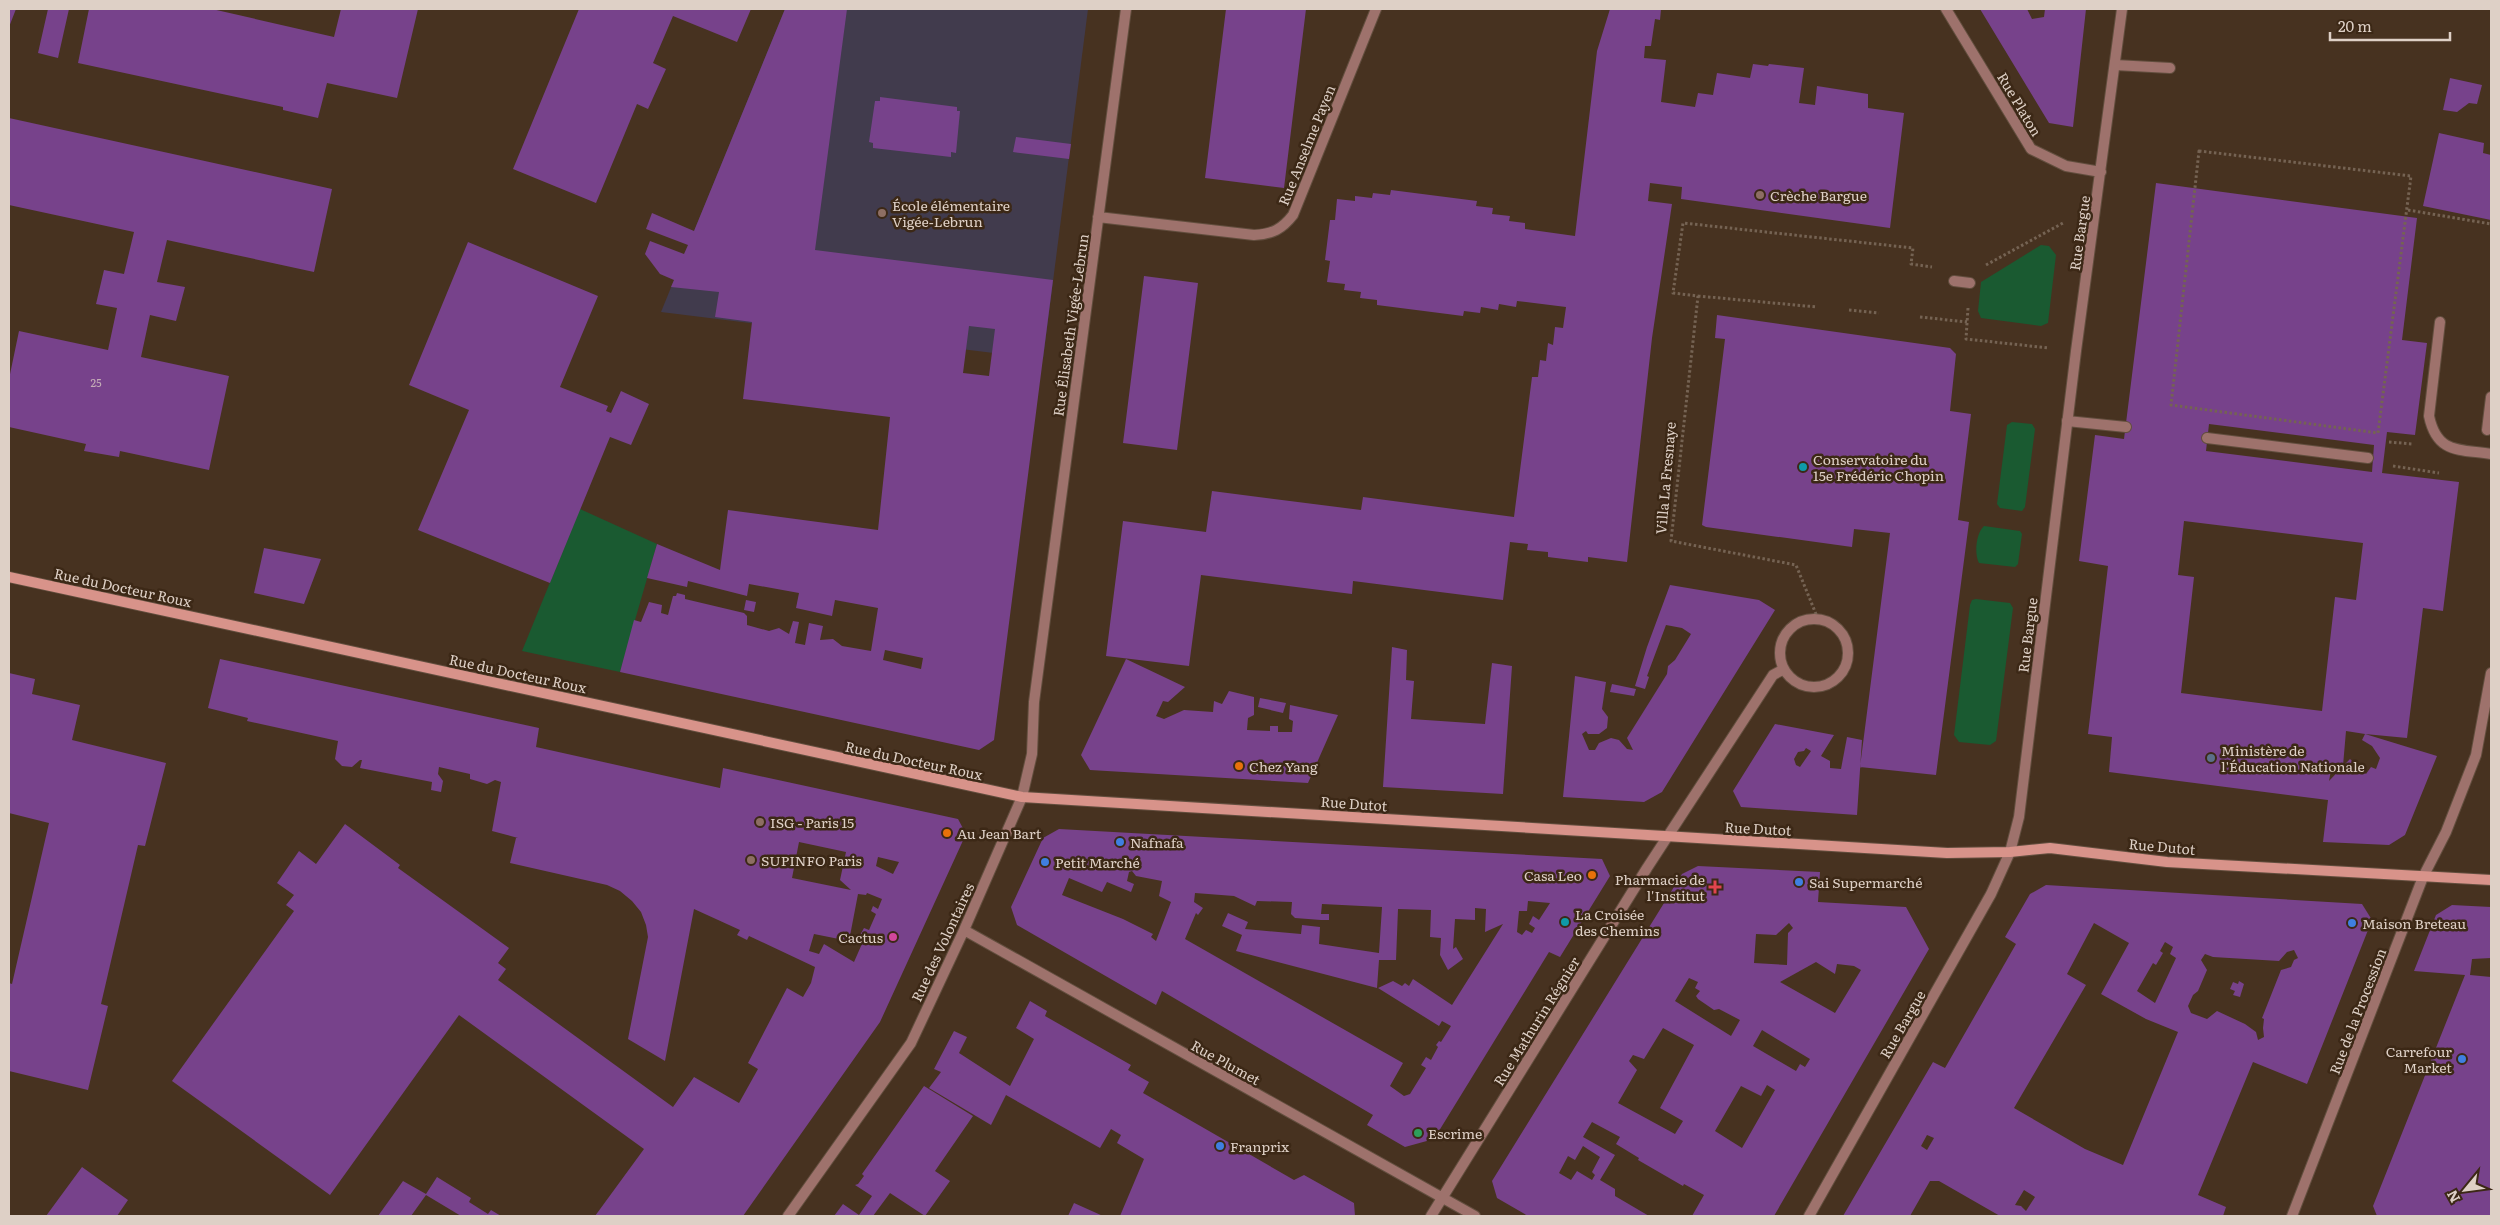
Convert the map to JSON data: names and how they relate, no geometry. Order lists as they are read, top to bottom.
{
  "streets": {
    "street": [
      "Rue Platon",
      "Rue Anselme Payen",
      "Rue Bargue",
      "Rue Élisabeth Vigée-Lebrun",
      "Rue du Docteur Roux",
      "Rue Dutot",
      "Rue des Volontaires",
      "Rue de la Procession",
      "Rue Mathurin Régnier",
      "Rue Plumet"
    ],
    "path": ["Villa La Fresnaye"]
  },
  "crossings": [
    ["Rue Platon", "Rue Bargue"],
    ["Rue Anselme Payen", "Rue Élisabeth Vigée-Lebrun"],
    ["Rue Bargue", "Rue Dutot"],
    ["Rue Élisabeth Vigée-Lebrun", "Rue des Volontaires"],
    ["Villa La Fresnaye", "Rue Mathurin Régnier"],
    ["Rue du Docteur Roux", "Rue Dutot"],
    ["Rue du Docteur Roux", "Rue des Volontaires"],
    ["Rue Dutot", "Rue des Volontaires"],
    ["Rue Dutot", "Rue de la Procession"],
    ["Rue Dutot", "Rue Mathurin Régnier"],
    ["Rue des Volontaires", "Rue Plumet"],
    ["Rue Mathurin Régnier", "Rue Plumet"]
  ],
  "places": {
    "other": [
      "Crèche Bargue",
      "École élémentaire Vigée-Lebrun",
      "Conservatoire du 15e Frédéric Chopin",
      "Ministère de l'Éducation Nationale",
      "Chez Yang",
      "ISG - Paris 15",
      "Au Jean Bart",
      "Nafnafa",
      "SUPINFO Paris",
      "Petit Marché",
      "Casa Leo",
      "Sai Supermarché",
      "La Croisée des Chemins",
      "Maison Breteau",
      "Cactus",
      "Carrefour Market",
      "Escrime",
      "Franprix"
    ],
    "health": ["Pharmacie de l'Institut"]
  },
  "house_numbers": ["25"],
  "scale_bar": "20 m",
  "north": "bottom left"
}
